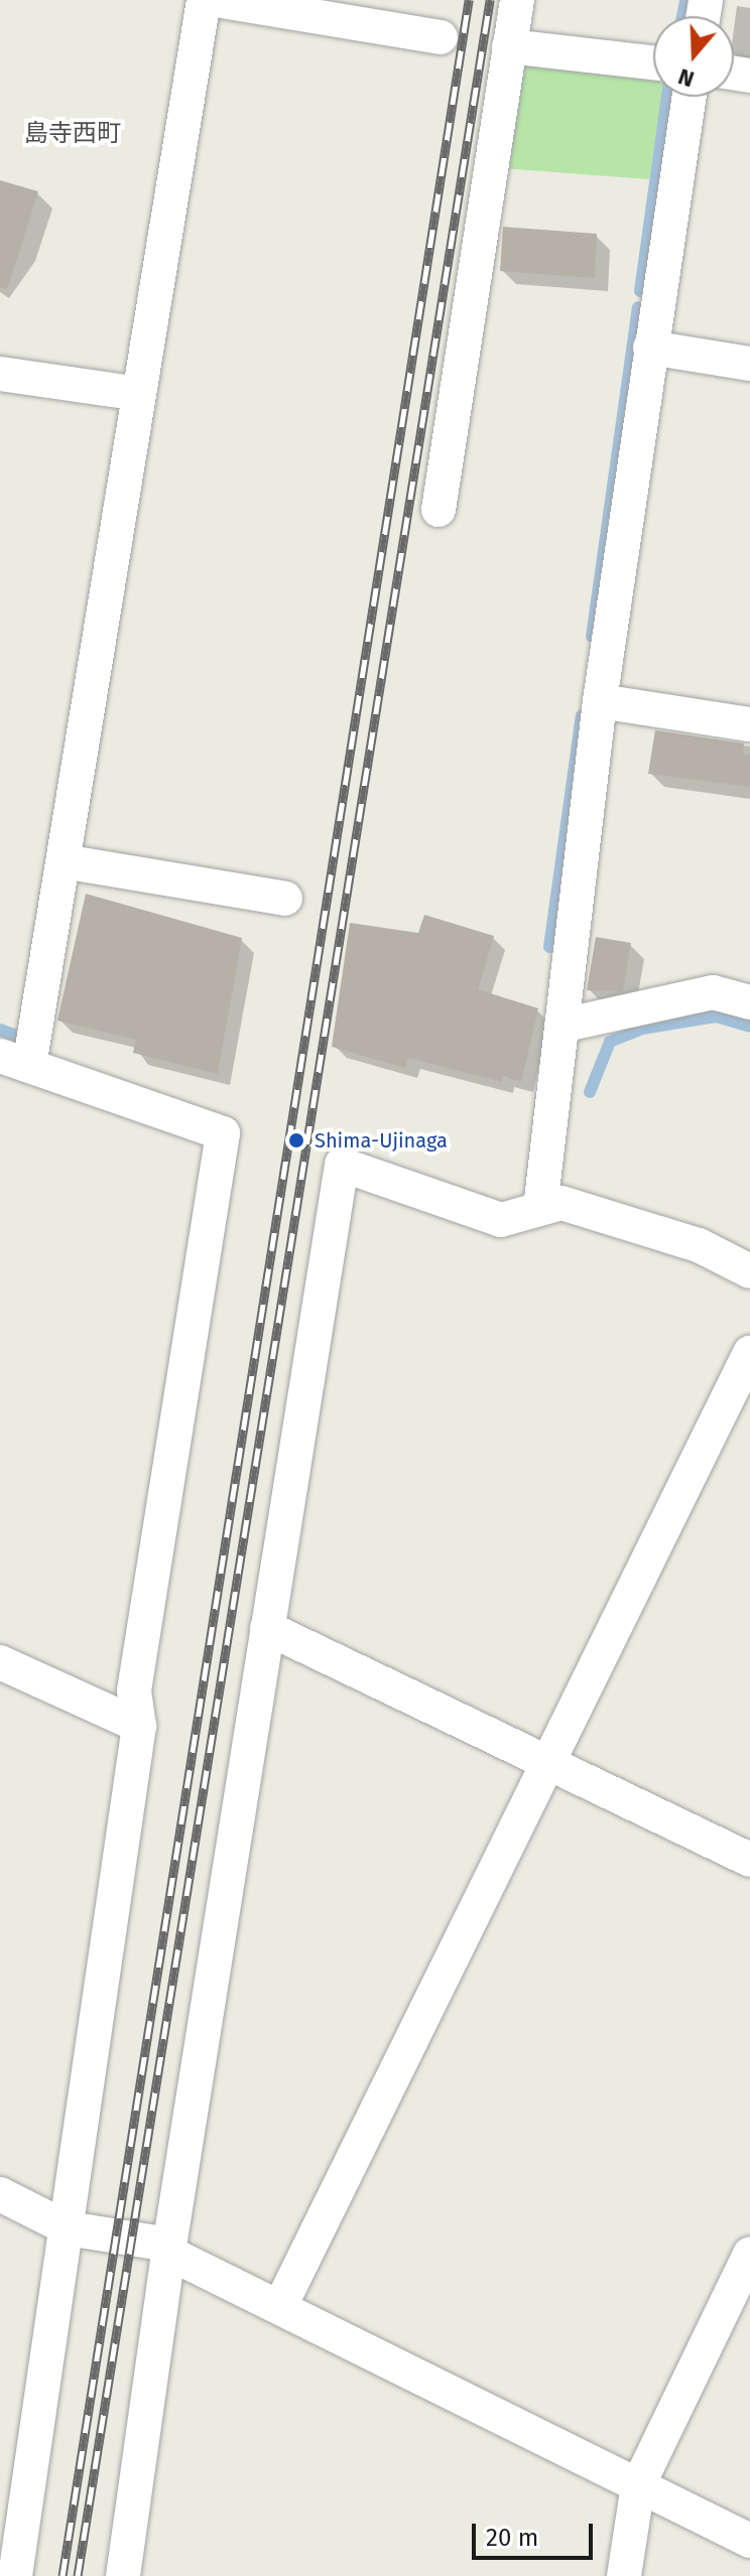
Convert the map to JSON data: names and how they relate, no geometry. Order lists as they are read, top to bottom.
{
  "districts": ["島寺西町"],
  "places": ["Shima-Ujinaga"],
  "scale_bar": "20 m",
  "north": "bottom"
}
